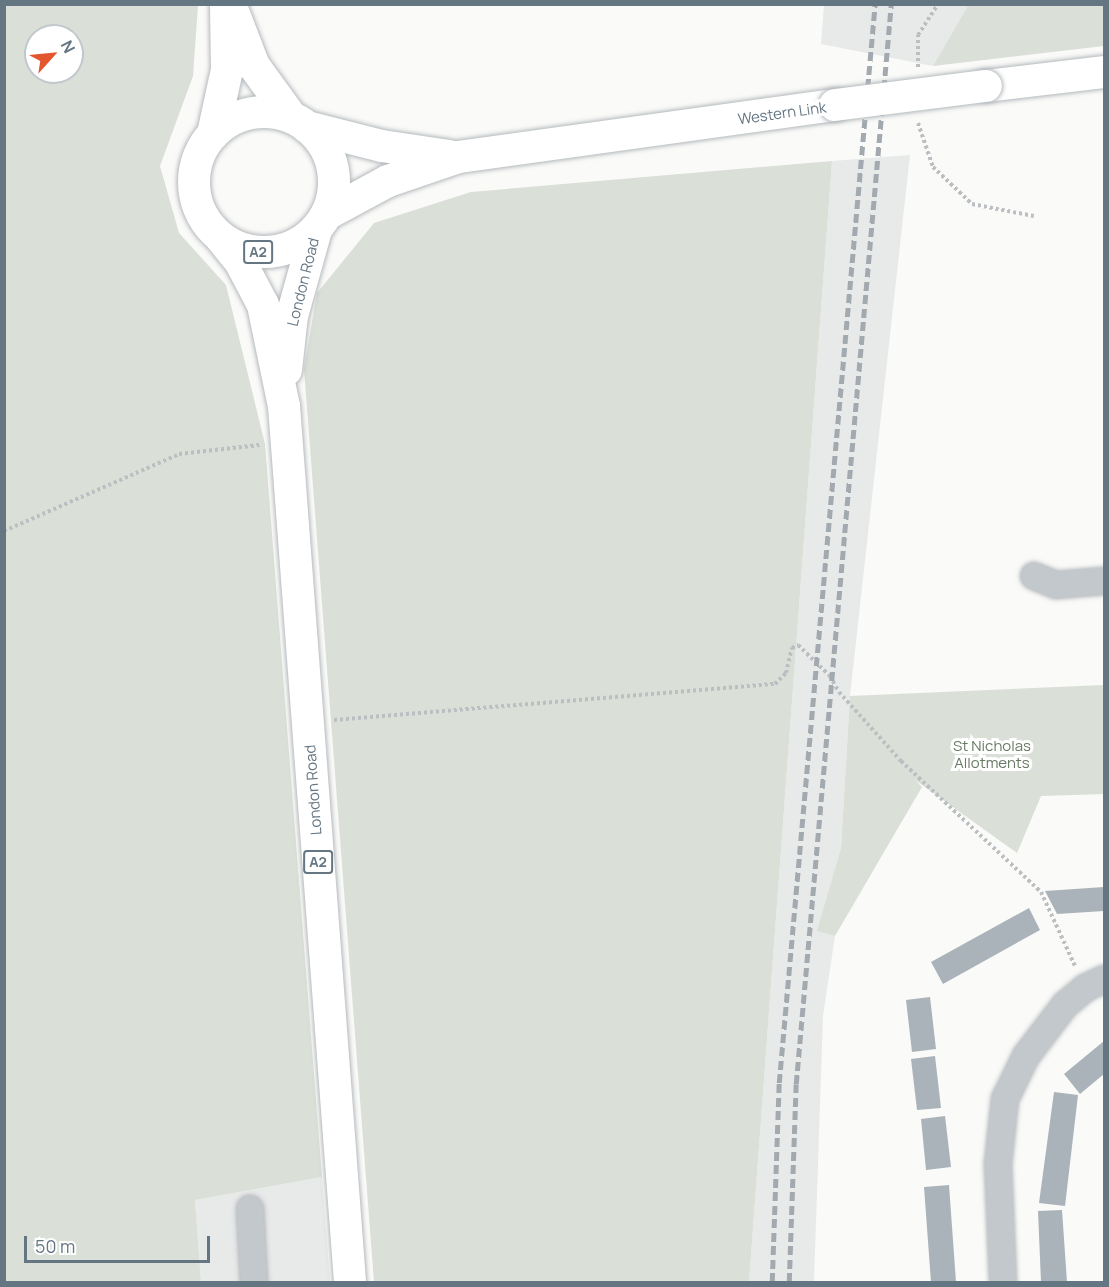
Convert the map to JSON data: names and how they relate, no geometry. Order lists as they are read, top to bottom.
{
  "streets": {
    "main road": ["Western Link", "A2", "London Road"]
  },
  "crossings": [
    ["Western Link", "London Road"]
  ],
  "parks": ["St Nicholas Allotments"],
  "scale_bar": "50 m",
  "north": "top right"
}
